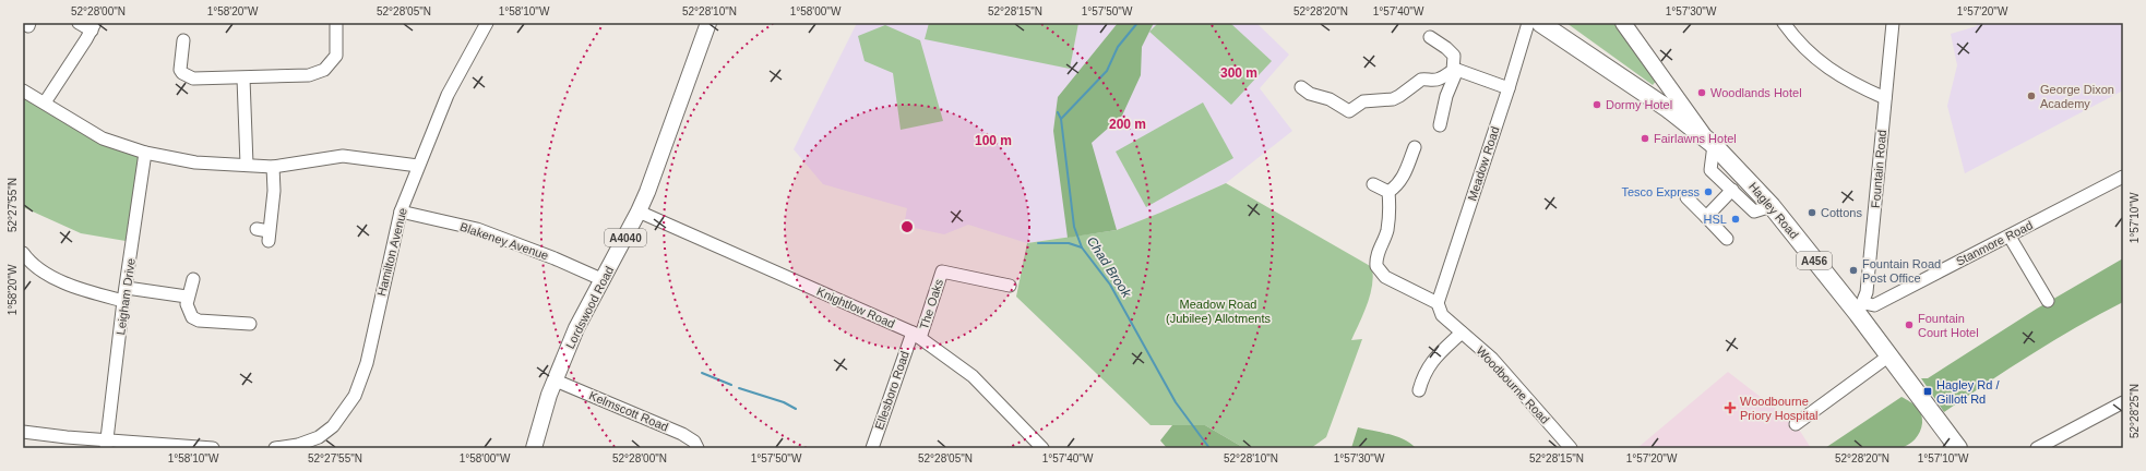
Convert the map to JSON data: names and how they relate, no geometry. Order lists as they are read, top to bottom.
{
  "streets": {
    "highway": ["Hagley Road", "A456"],
    "main road": ["A4040", "Lordswood Road"],
    "street": [
      "Meadow Road",
      "Fountain Road",
      "Blakeney Avenue",
      "Stanmore Road",
      "Hamilton Avenue",
      "Leigham Drive",
      "The Oaks",
      "Knightlow Road",
      "Woodbourne Road",
      "Ellesboro Road",
      "Kelmscott Road"
    ]
  },
  "crossings": [
    ["Meadow Road", "Woodbourne Road"],
    ["Fountain Road", "Hagley Road"],
    ["Fountain Road", "Stanmore Road"],
    ["Hagley Road", "Stanmore Road"],
    ["Blakeney Avenue", "Hamilton Avenue"],
    ["Blakeney Avenue", "Lordswood Road"],
    ["The Oaks", "Knightlow Road"],
    ["The Oaks", "Ellesboro Road"],
    ["Lordswood Road", "Knightlow Road"],
    ["Lordswood Road", "Kelmscott Road"],
    ["Knightlow Road", "Ellesboro Road"]
  ],
  "water": ["Chad Brook"],
  "parks": ["Meadow Road (Jubilee) Allotments"],
  "places": {
    "other": [
      "Woodlands Hotel",
      "George Dixon Academy",
      "Dormy Hotel",
      "Fairlawns Hotel",
      "Tesco Express",
      "Cottons",
      "HSL",
      "Fountain Road Post Office",
      "Fountain Court Hotel"
    ],
    "transit": ["Hagley Rd / Gillott Rd"],
    "health": ["Woodbourne Priory Hospital"]
  },
  "coordinates": [
    "52°28'00\"N",
    "1°58'20\"W",
    "52°28'05\"N",
    "1°58'10\"W",
    "52°28'10\"N",
    "1°58'00\"W",
    "52°28'15\"N",
    "1°57'50\"W",
    "52°28'20\"N",
    "1°57'40\"W",
    "1°57'30\"W",
    "1°57'20\"W",
    "52°27'55\"N",
    "1°57'10\"W",
    "52°28'25\"N"
  ],
  "rings": ["300 m", "200 m", "100 m"]
}
